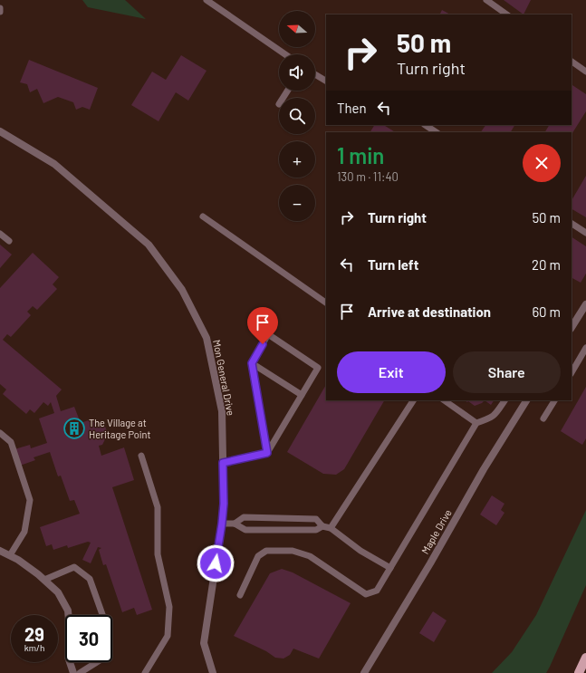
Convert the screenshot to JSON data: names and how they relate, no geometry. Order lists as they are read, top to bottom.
{
  "streets": {
    "street": ["Mon General Drive", "Maple Drive"]
  },
  "places": {
    "building": ["The Village at Heritage Point"]
  },
  "north": "left",
  "page": {
    "map_buttons": ["+", "−"],
    "turn": ["50 m", "Turn right"],
    "then": "Then",
    "heading": ["1 min", "130 m · 11:40"],
    "list": [
      {
        "name": "Turn right",
        "value": "50 m"
      },
      {
        "name": "Turn left",
        "value": "20 m"
      },
      {
        "name": "Arrive at destination",
        "value": "60 m"
      }
    ],
    "buttons": ["Exit", "Share"],
    "speed": "29 km/h",
    "limit": "30"
  }
}
